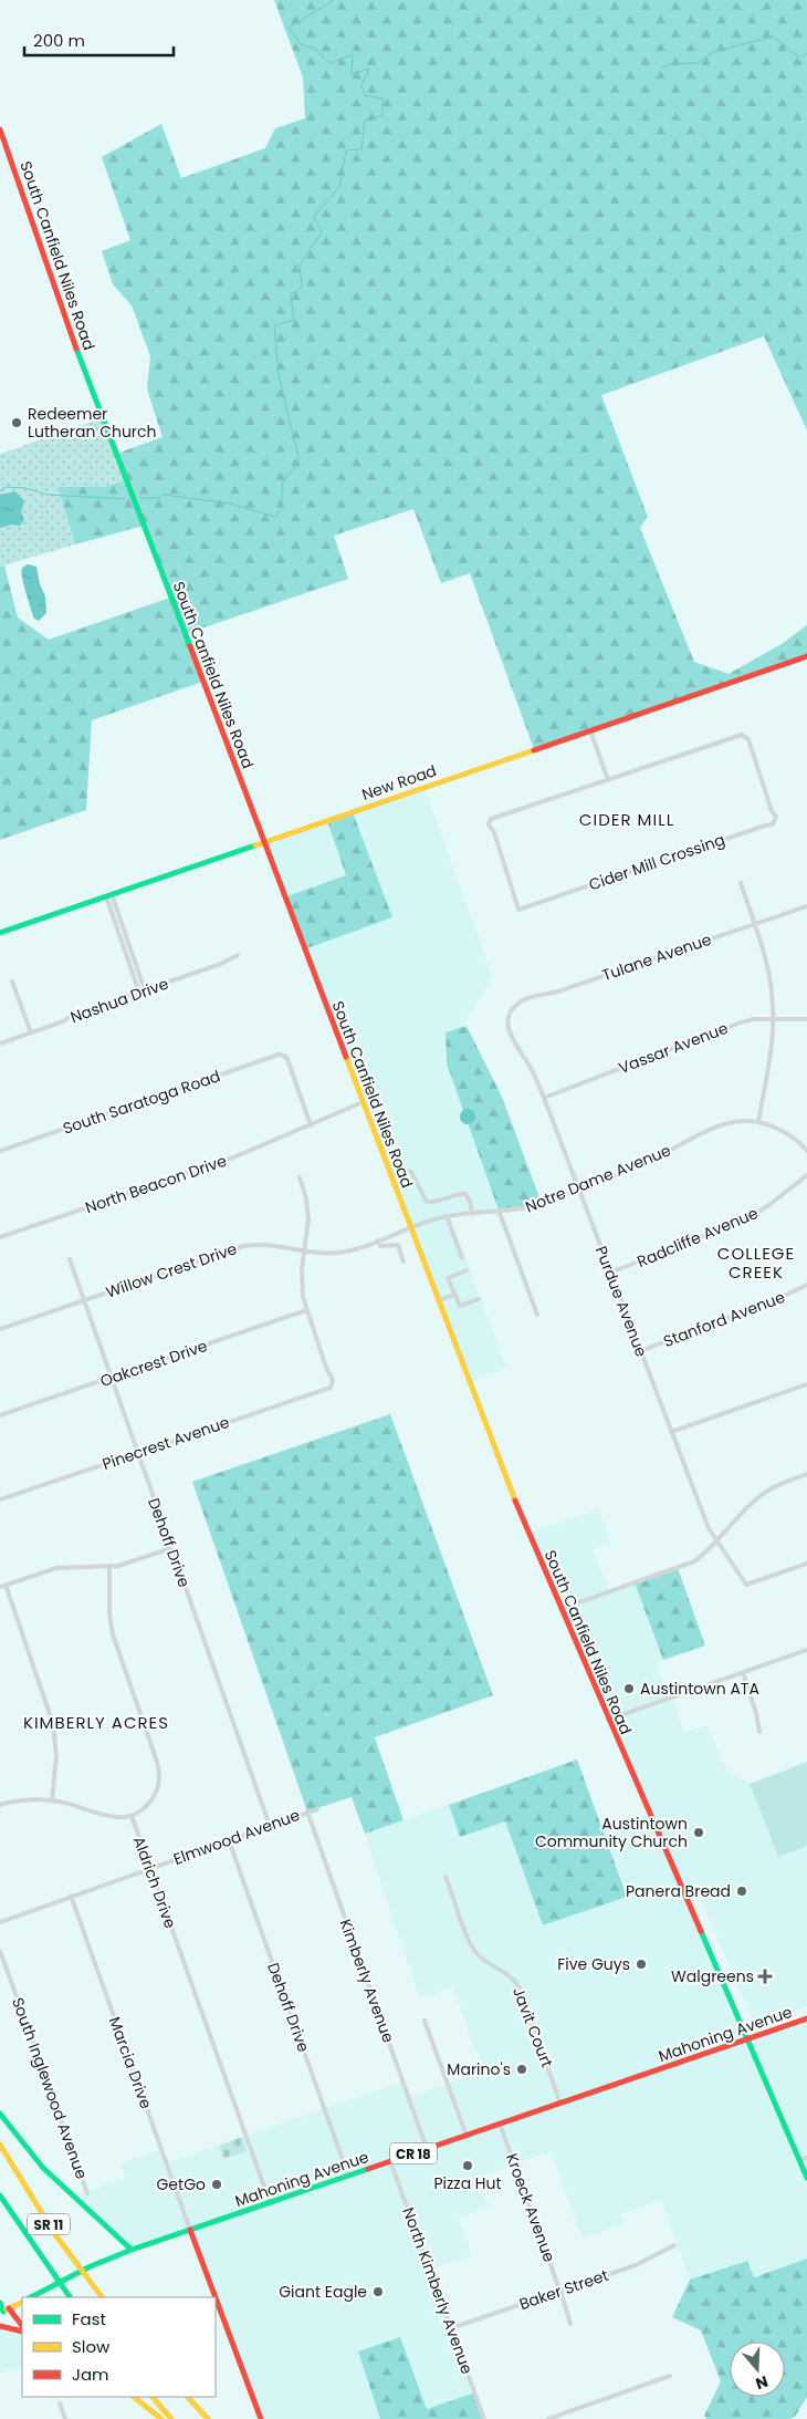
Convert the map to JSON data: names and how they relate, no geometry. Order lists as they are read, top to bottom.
{
  "streets": {
    "main road": [
      "South Canfield Niles Road",
      "New Road",
      "Mahoning Avenue",
      "CR 18",
      "SR 11"
    ],
    "street": [
      "Cider Mill Crossing",
      "Tulane Avenue",
      "Nashua Drive",
      "Vassar Avenue",
      "South Saratoga Road",
      "Notre Dame Avenue",
      "North Beacon Drive",
      "Radcliffe Avenue",
      "Willow Crest Drive",
      "Purdue Avenue",
      "Stanford Avenue",
      "Oakcrest Drive",
      "Pinecrest Avenue",
      "Dehoff Drive",
      "Elmwood Avenue",
      "Aldrich Drive",
      "Kimberly Avenue",
      "Javit Court",
      "Marcia Drive",
      "South Inglewood Avenue",
      "Kroeck Avenue",
      "Baker Street",
      "North Kimberly Avenue"
    ]
  },
  "crossings": [
    ["South Canfield Niles Road", "New Road"],
    ["South Canfield Niles Road", "Notre Dame Avenue"],
    ["South Canfield Niles Road", "North Beacon Drive"],
    ["South Canfield Niles Road", "Willow Crest Drive"],
    ["South Canfield Niles Road", "Mahoning Avenue"],
    ["Tulane Avenue", "Purdue Avenue"],
    ["Vassar Avenue", "Purdue Avenue"],
    ["South Saratoga Road", "North Beacon Drive"],
    ["Notre Dame Avenue", "Willow Crest Drive"],
    ["Notre Dame Avenue", "Purdue Avenue"],
    ["Radcliffe Avenue", "Purdue Avenue"],
    ["Willow Crest Drive", "Dehoff Drive"],
    ["Purdue Avenue", "Stanford Avenue"],
    ["Oakcrest Drive", "Pinecrest Avenue"],
    ["Oakcrest Drive", "Dehoff Drive"],
    ["Pinecrest Avenue", "Dehoff Drive"],
    ["Dehoff Drive", "Elmwood Avenue"],
    ["Dehoff Drive", "Mahoning Avenue"],
    ["Elmwood Avenue", "Aldrich Drive"],
    ["Elmwood Avenue", "Kimberly Avenue"],
    ["Elmwood Avenue", "Marcia Drive"],
    ["Aldrich Drive", "Mahoning Avenue"],
    ["Kimberly Avenue", "Mahoning Avenue"],
    ["Javit Court", "Mahoning Avenue"],
    ["Mahoning Avenue", "Marcia Drive"],
    ["Mahoning Avenue", "Kroeck Avenue"],
    ["Mahoning Avenue", "North Kimberly Avenue"],
    ["Kroeck Avenue", "Baker Street"],
    ["Baker Street", "North Kimberly Avenue"]
  ],
  "districts": ["CIDER MILL", "COLLEGE CREEK", "KIMBERLY ACRES"],
  "places": {
    "other": [
      "Redeemer Lutheran Church",
      "Austintown ATA",
      "Austintown Community Church",
      "Panera Bread",
      "Five Guys",
      "Marino's",
      "Pizza Hut",
      "GetGo",
      "Giant Eagle"
    ],
    "health": ["Walgreens"]
  },
  "legend": ["Fast", "Slow", "Jam"],
  "scale_bar": "200 m",
  "north": "bottom"
}
